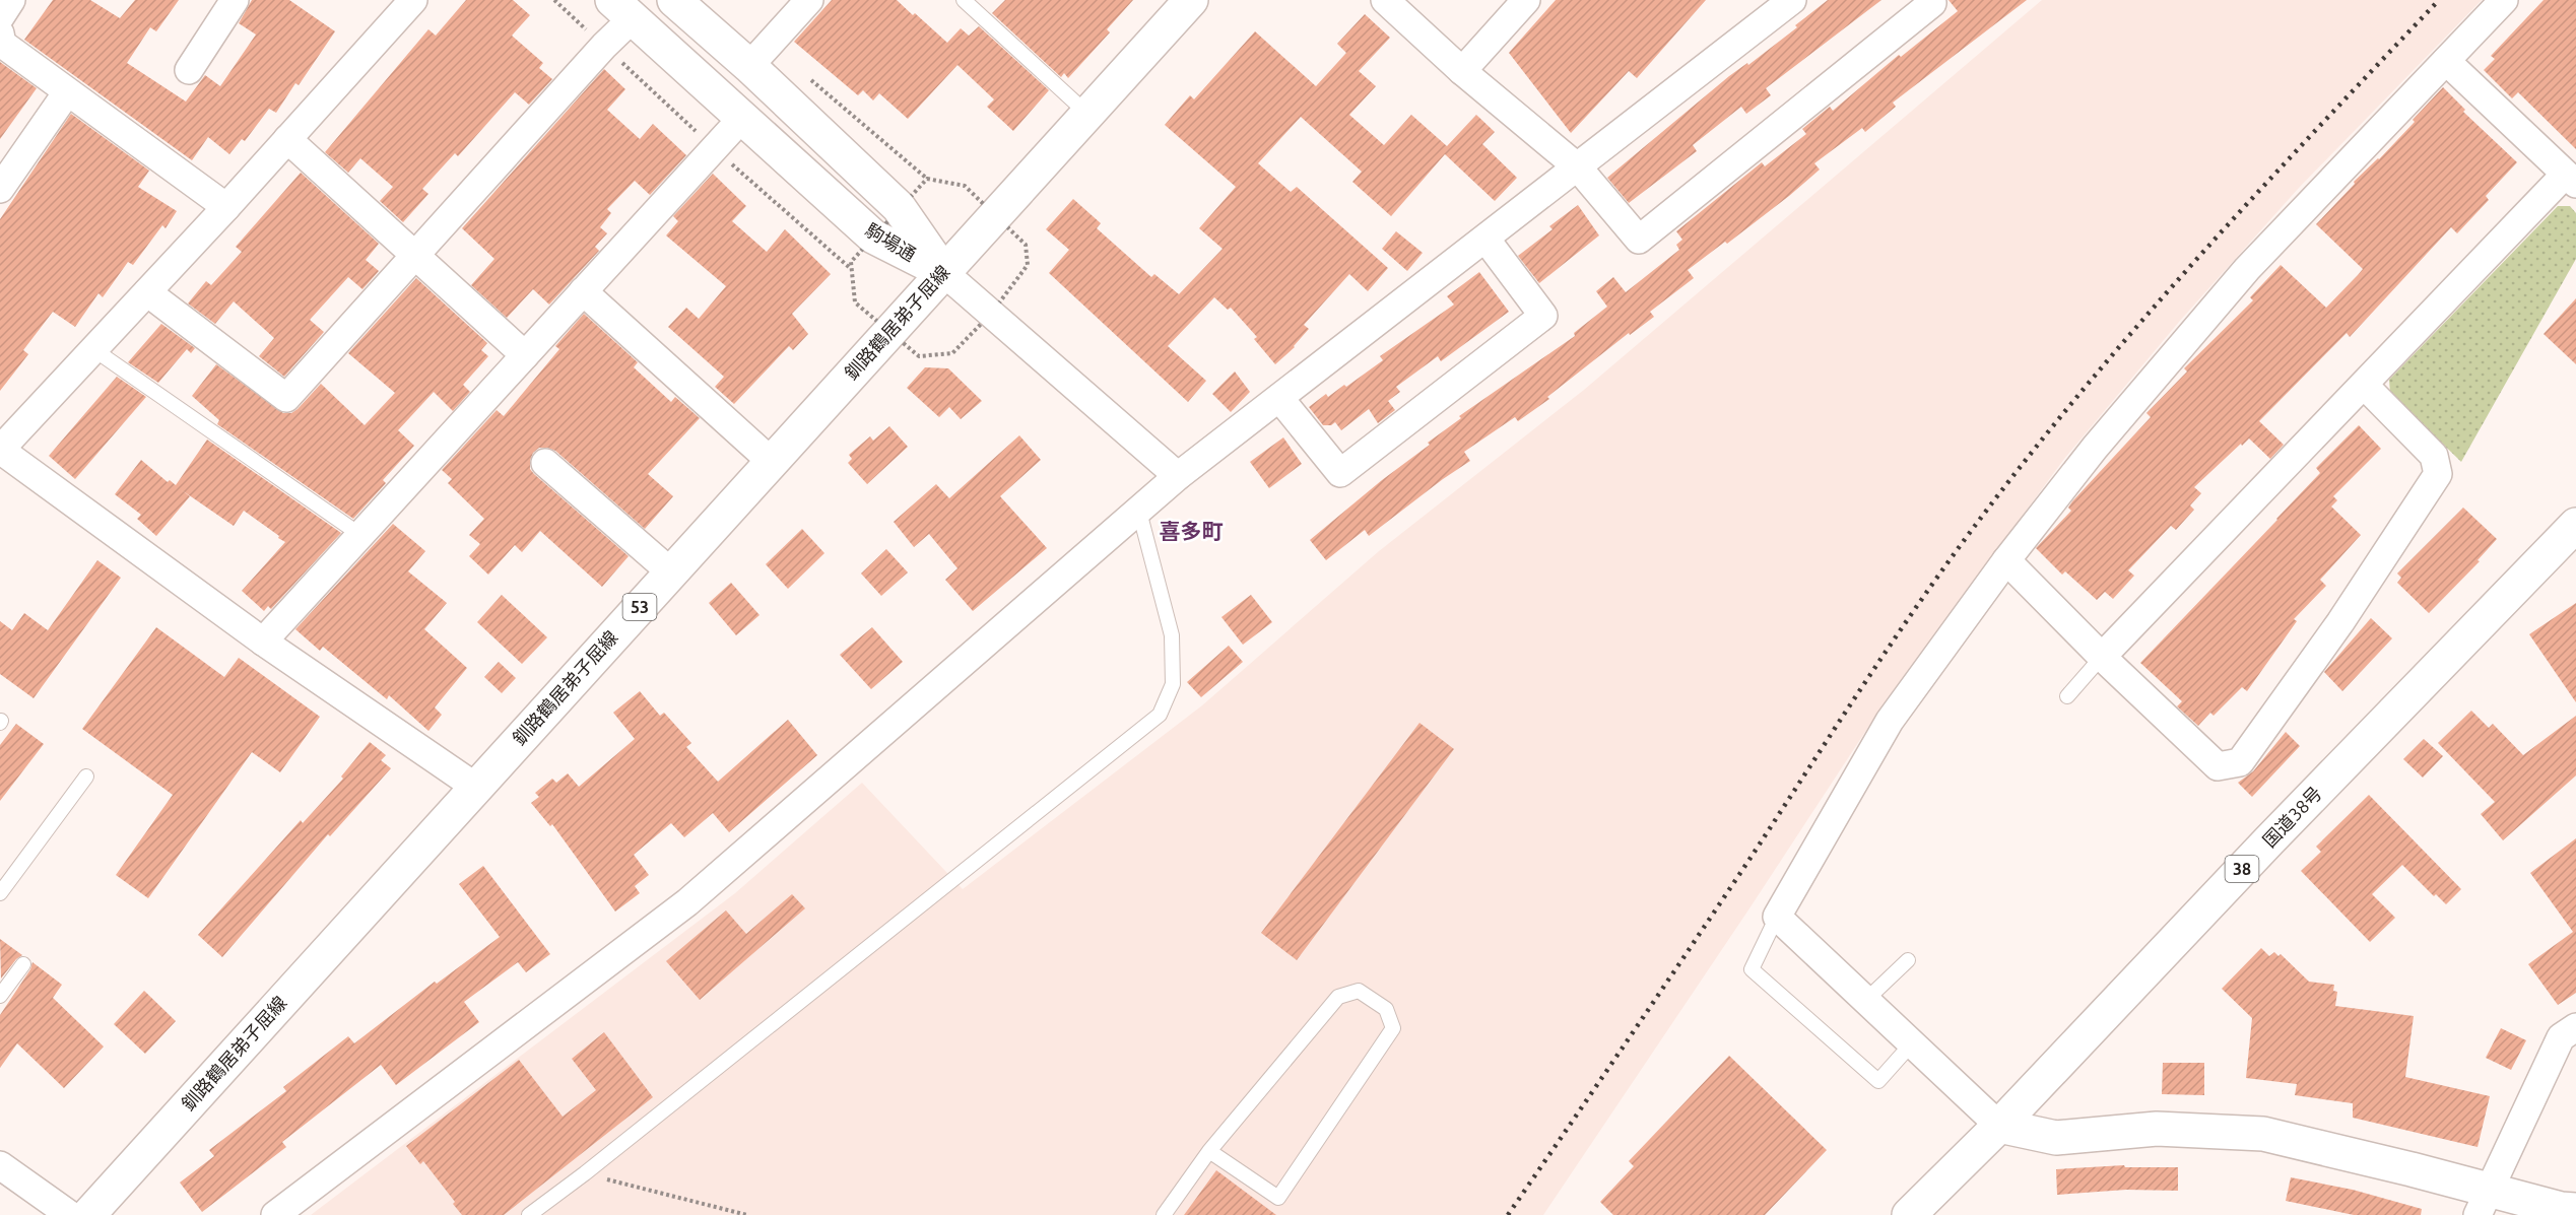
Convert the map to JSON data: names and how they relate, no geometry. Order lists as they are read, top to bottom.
{
  "streets": {
    "main road": [
      "駒場通",
      "釧路鶴居弟子屈線",
      "53",
      "国道38号",
      "38"
    ]
  },
  "crossings": [
    ["駒場通", "釧路鶴居弟子屈線"]
  ],
  "districts": ["喜多町"]
}
